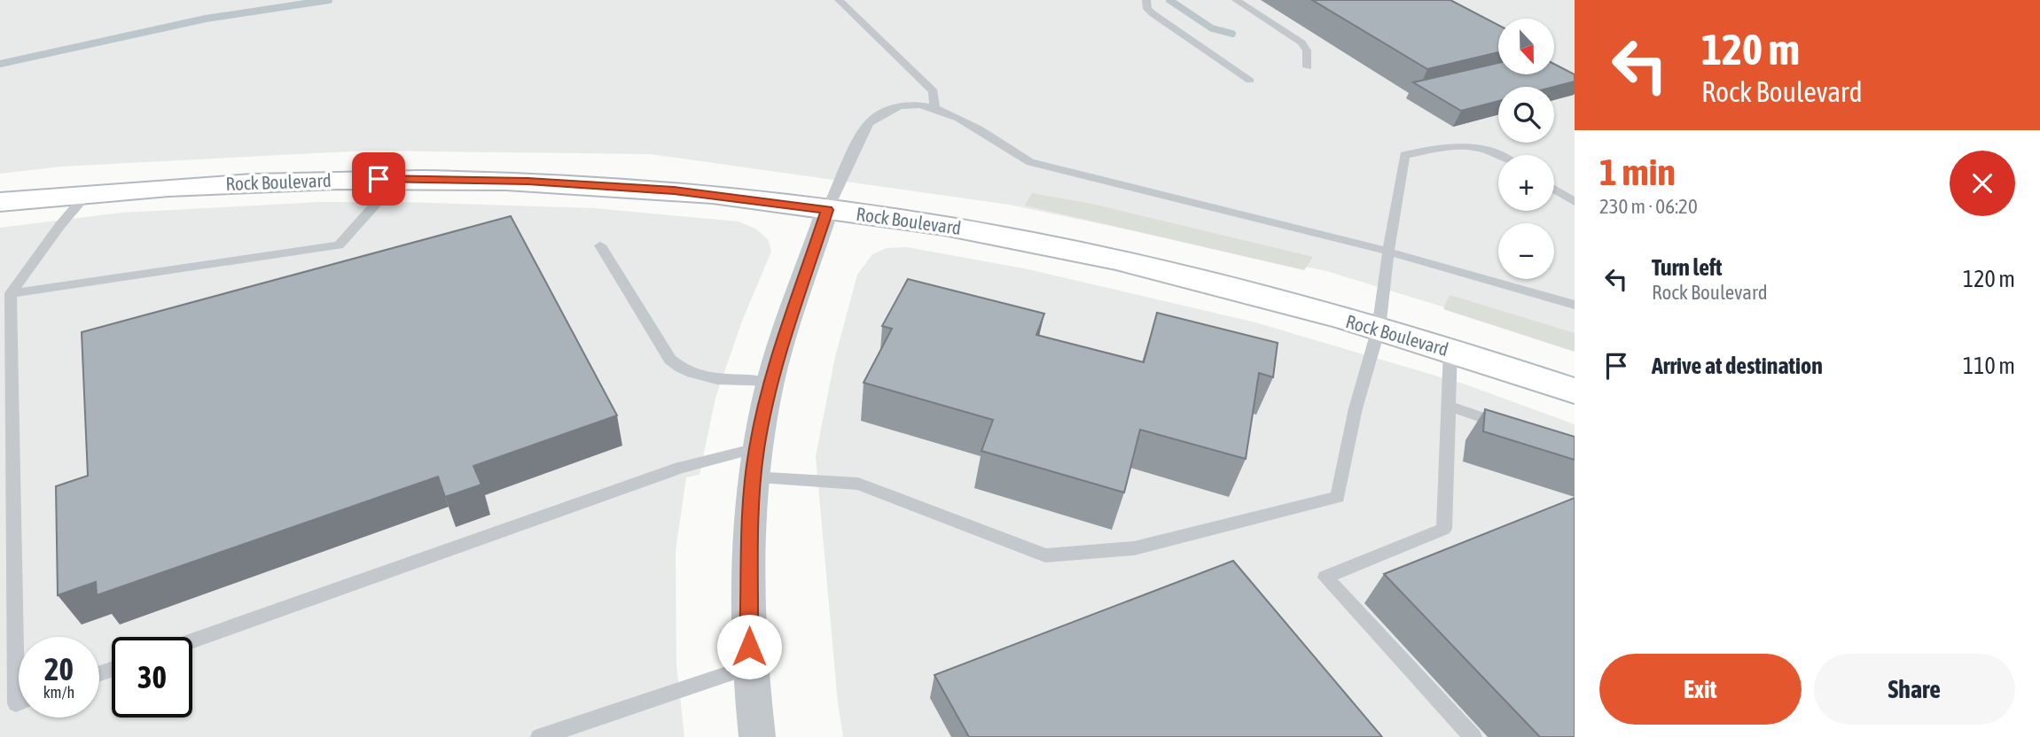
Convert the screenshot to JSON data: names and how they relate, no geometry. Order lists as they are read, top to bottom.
{
  "streets": {
    "main road": ["Rock Boulevard"]
  },
  "north": "bottom",
  "page": {
    "turn": ["120 m", "Rock Boulevard"],
    "map_buttons": ["+", "−"],
    "heading": ["1 min", "230 m · 06:20"],
    "list": [
      {
        "name": "Turn left",
        "note": "Rock Boulevard",
        "value": "120 m"
      },
      {
        "name": "Arrive at destination",
        "value": "110 m"
      }
    ],
    "speed": "20 km/h",
    "limit": "30",
    "buttons": ["Exit", "Share"]
  }
}
